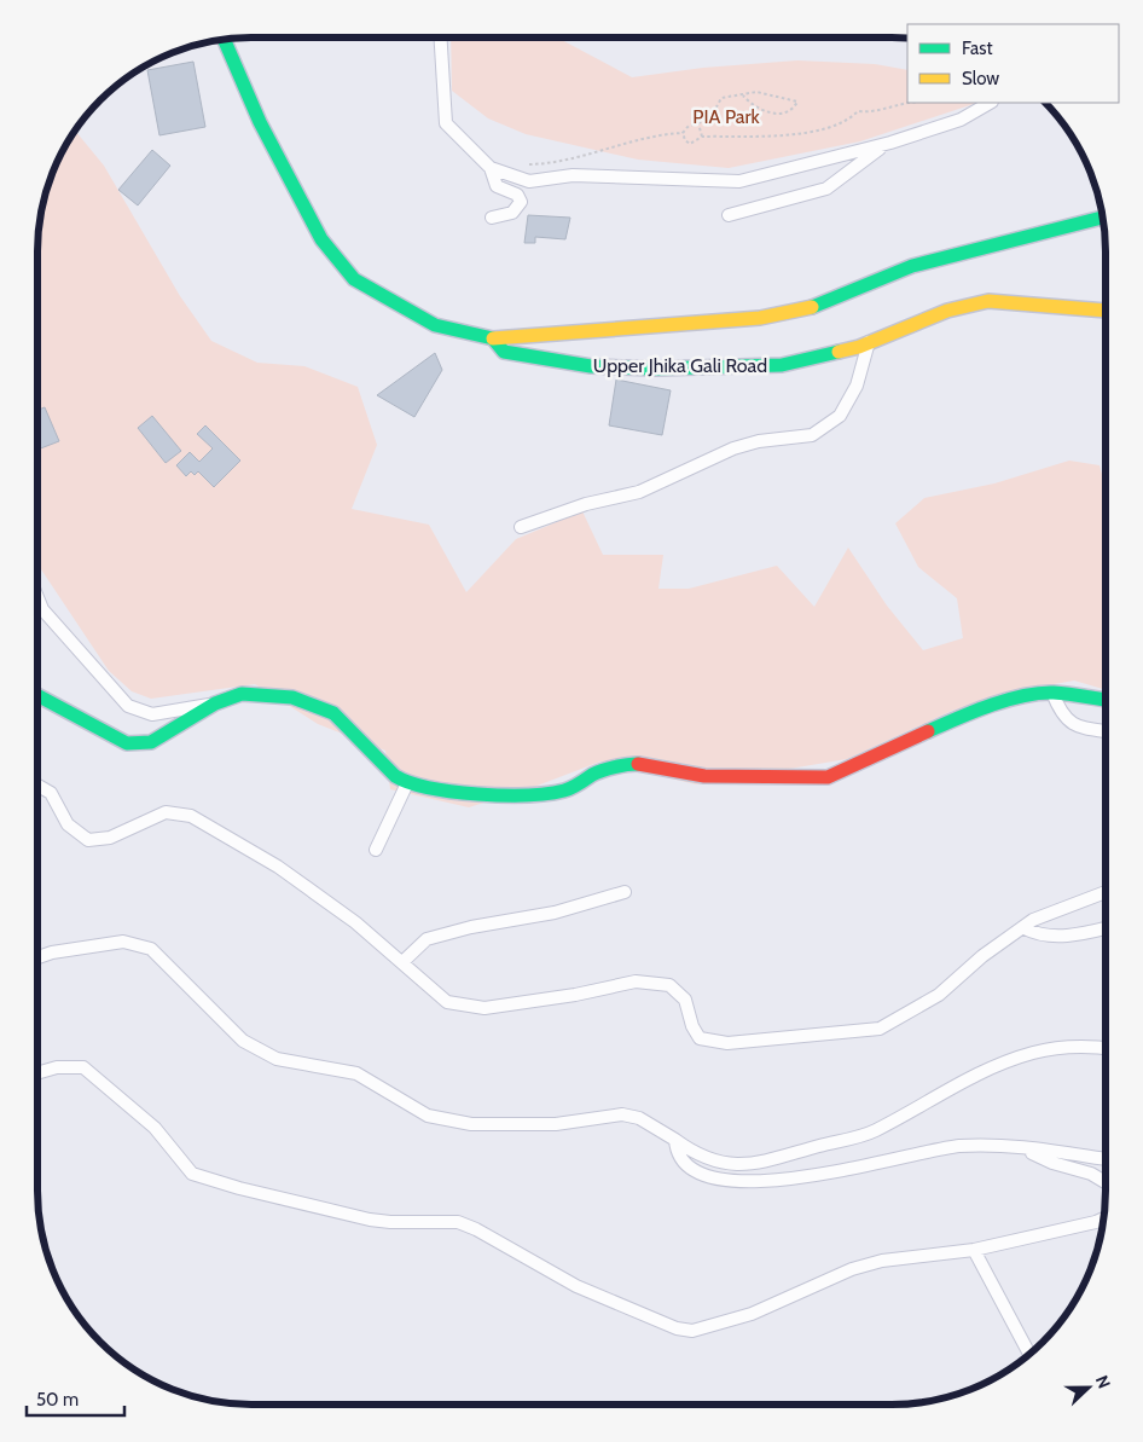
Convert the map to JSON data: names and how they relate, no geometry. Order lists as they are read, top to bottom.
{
  "streets": {
    "main road": ["Upper Jhika Gali Road"]
  },
  "parks": ["PIA Park"],
  "legend": ["Fast", "Slow"],
  "scale_bar": "50 m",
  "north": "right"
}
